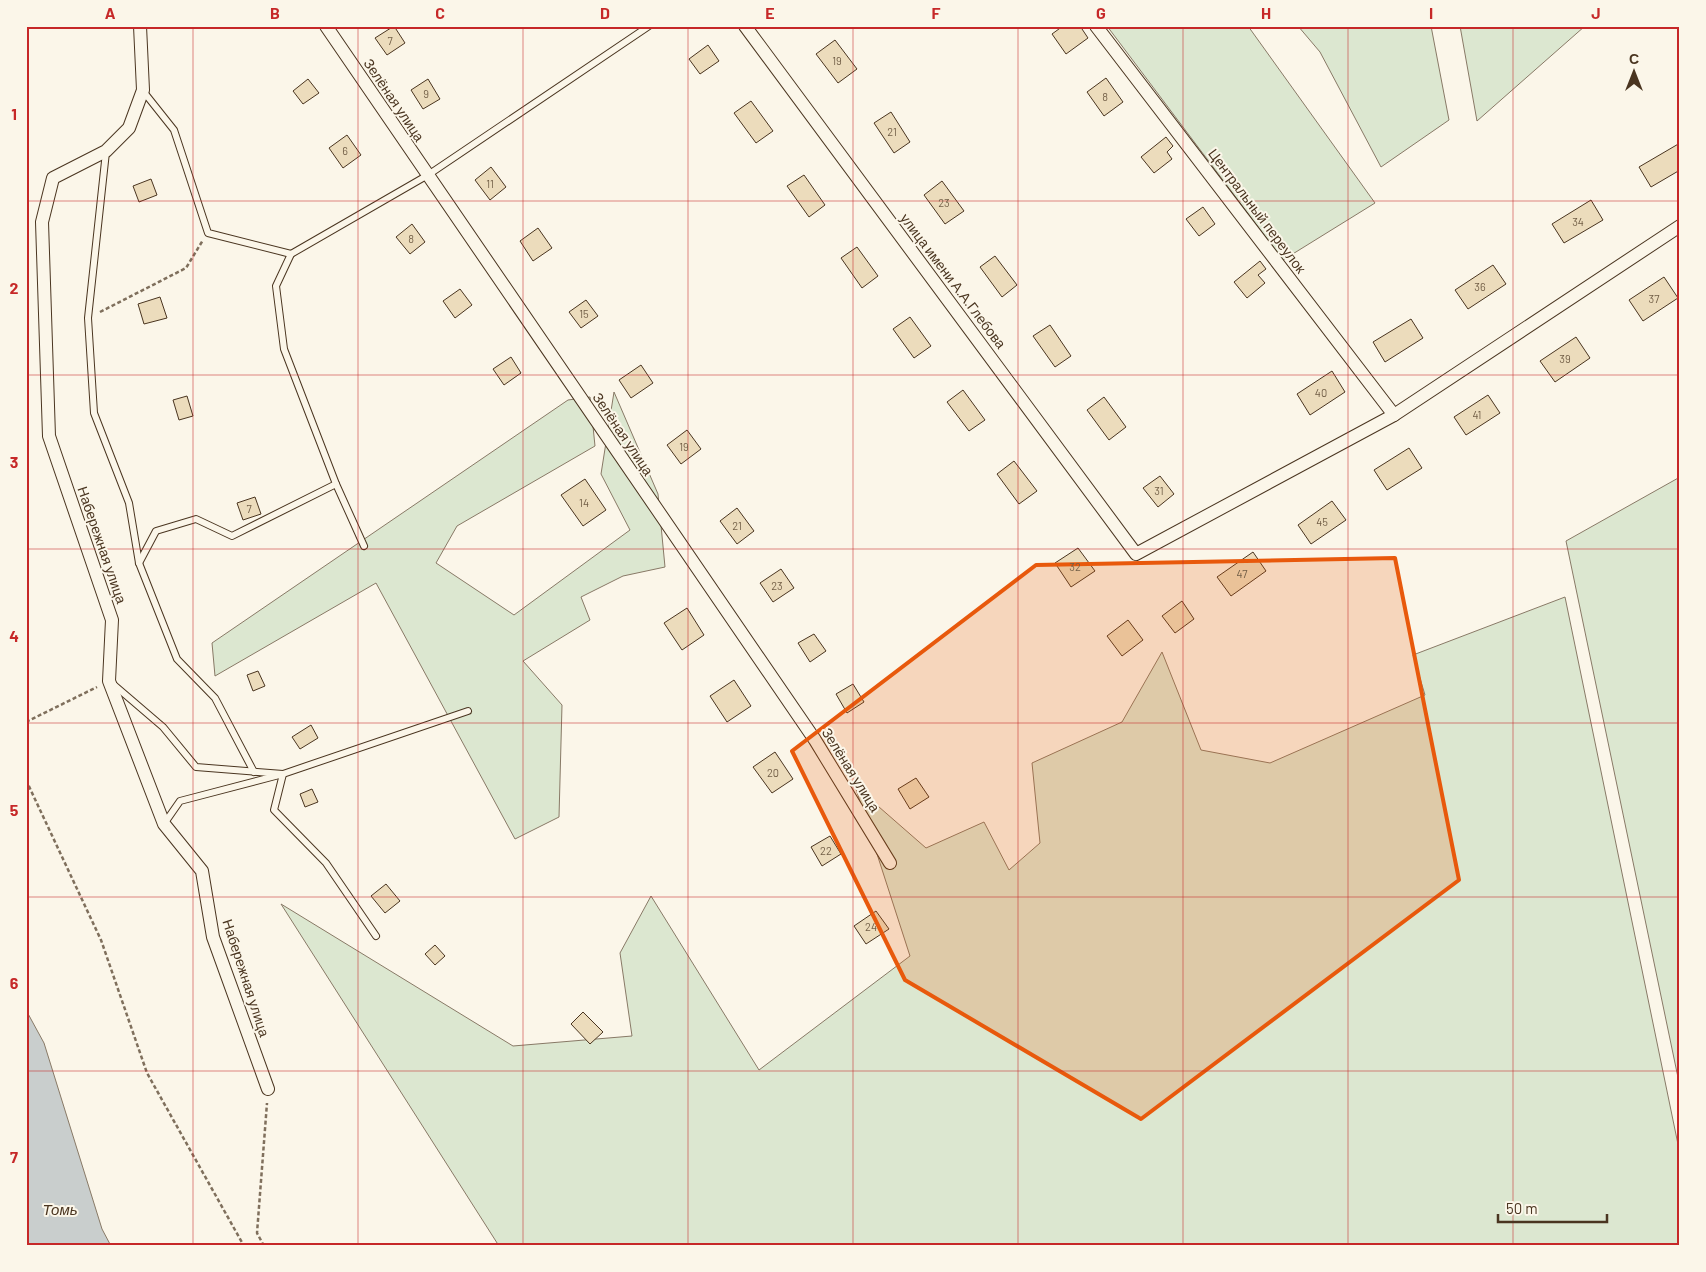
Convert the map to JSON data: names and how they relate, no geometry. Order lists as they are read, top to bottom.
{
  "streets": {
    "street": [
      "Зелёная улица",
      "Центральный переулок",
      "улица имени А.А.Глебова",
      "Набережная улица"
    ]
  },
  "crossings": [
    ["Центральный переулок", "улица имени А.А.Глебова"]
  ],
  "water": ["Томь"],
  "house_numbers": [
    "7",
    "19",
    "9",
    "8",
    "21",
    "6",
    "11",
    "23",
    "34",
    "8",
    "36",
    "37",
    "15",
    "39",
    "40",
    "41",
    "19",
    "31",
    "14",
    "7",
    "45",
    "21",
    "32",
    "47",
    "23",
    "20",
    "22",
    "24"
  ],
  "scale_bar": "50 m",
  "north": "top",
  "grid": {
    "columns": [
      "A",
      "B",
      "C",
      "D",
      "E",
      "F",
      "G",
      "H",
      "I",
      "J"
    ],
    "rows": [
      "1",
      "2",
      "3",
      "4",
      "5",
      "6",
      "7"
    ]
  }
}
